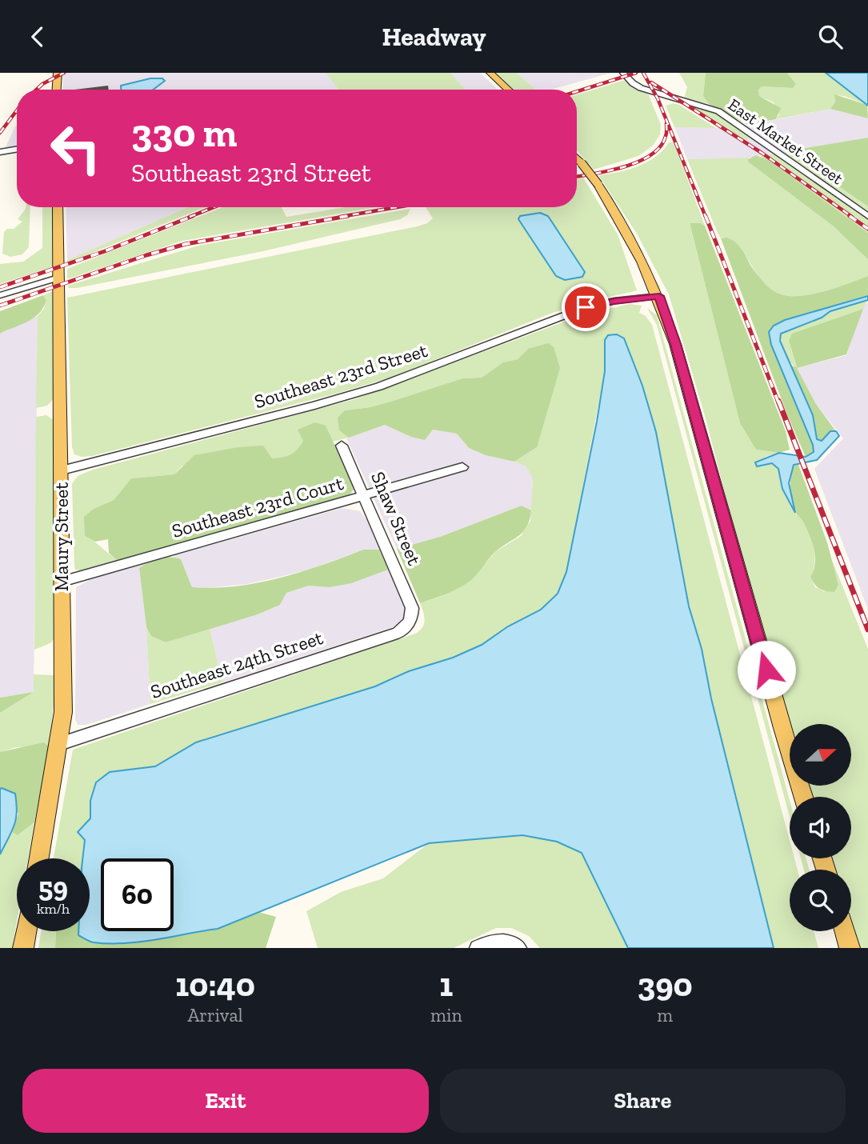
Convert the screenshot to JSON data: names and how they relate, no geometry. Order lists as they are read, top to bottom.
{
  "streets": {
    "main road": ["Maury Street"],
    "street": [
      "East Market Street",
      "Southeast 23rd Street",
      "Southeast 23rd Court",
      "Shaw Street",
      "Southeast 24th Street"
    ]
  },
  "crossings": [
    ["Southeast 23rd Street", "Maury Street"],
    ["Southeast 23rd Court", "Shaw Street"],
    ["Southeast 23rd Court", "Maury Street"],
    ["Shaw Street", "Southeast 24th Street"],
    ["Maury Street", "Southeast 24th Street"]
  ],
  "north": "right",
  "page": {
    "header": "Headway",
    "turn": ["330 m", "Southeast 23rd Street"],
    "speed": "59 km/h",
    "limit": "60",
    "eta": [
      "10:40",
      "Arrival",
      "1",
      "min",
      "390",
      "m"
    ],
    "buttons": ["Exit", "Share"]
  }
}
